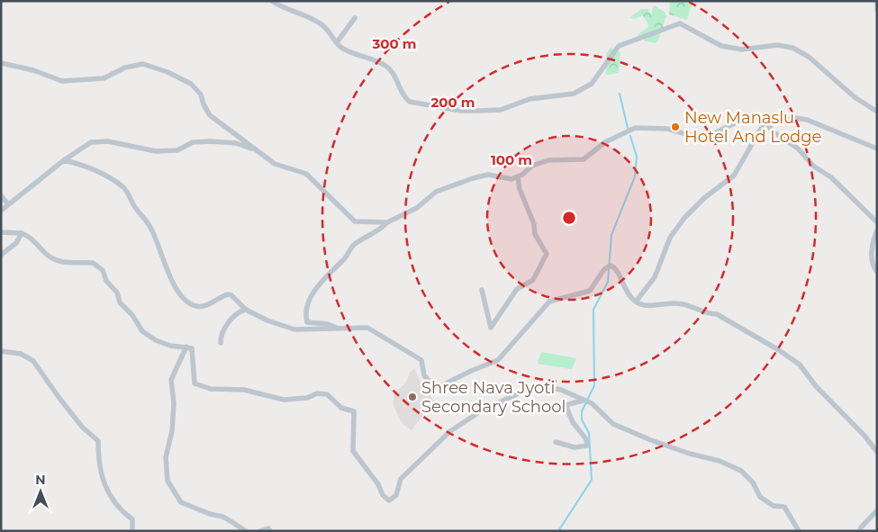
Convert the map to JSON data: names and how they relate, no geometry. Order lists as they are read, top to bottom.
{
  "places": ["New Manaslu Hotel And Lodge", "Shree Nava Jyoti Secondary School"],
  "north": "top",
  "rings": ["300 m", "200 m", "100 m"]
}
